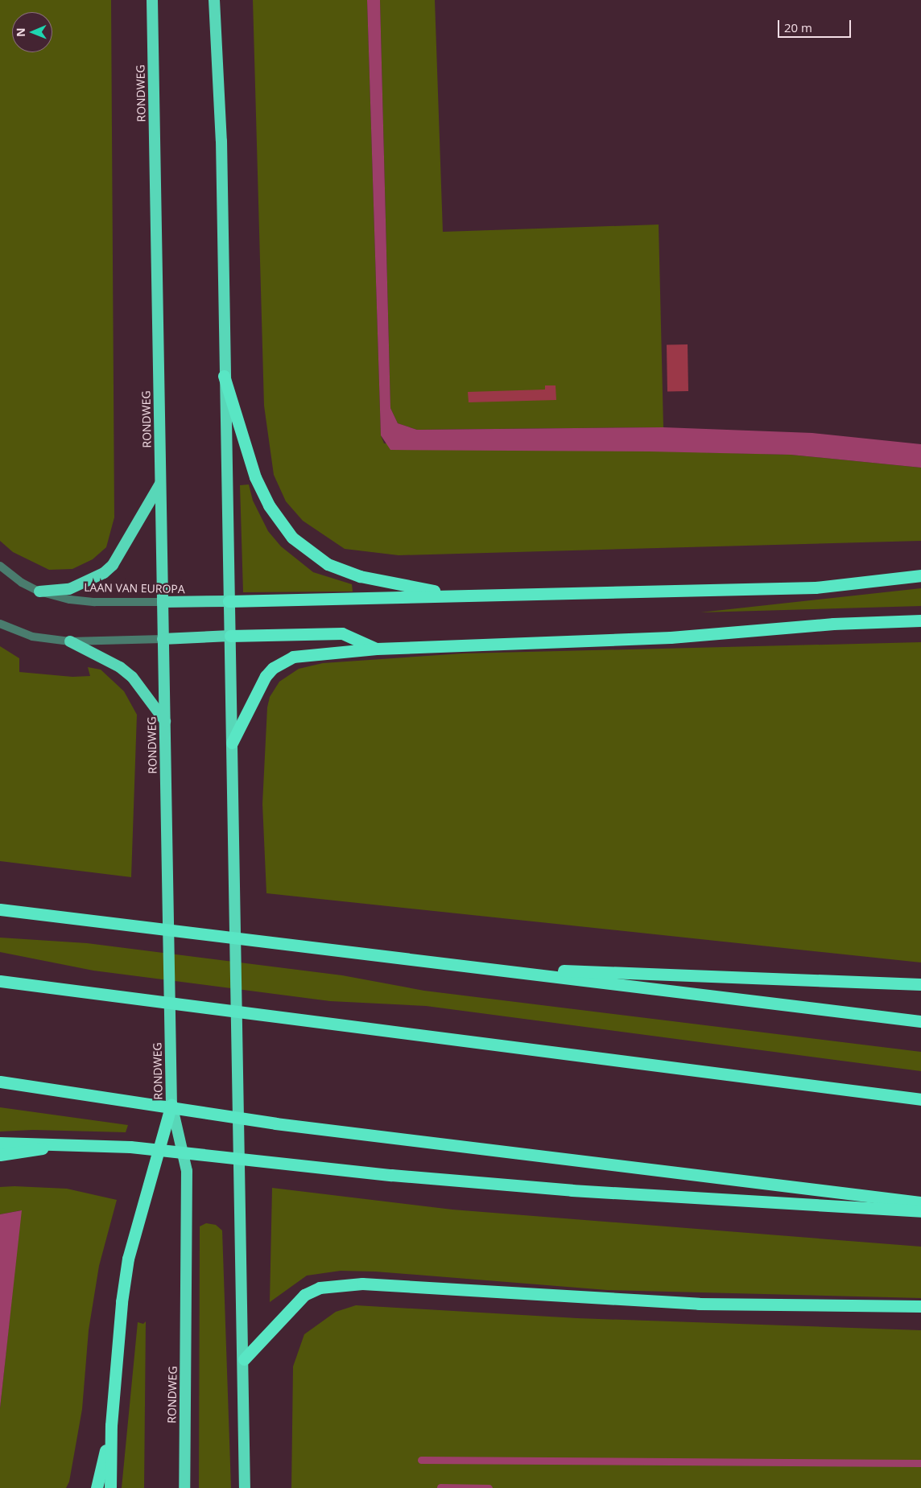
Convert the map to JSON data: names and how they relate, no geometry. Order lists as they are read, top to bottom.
{
  "streets": {
    "highway": ["RONDWEG", "LAAN VAN EUROPA"]
  },
  "crossings": [
    ["RONDWEG", "LAAN VAN EUROPA"]
  ],
  "scale_bar": "20 m",
  "north": "left"
}
